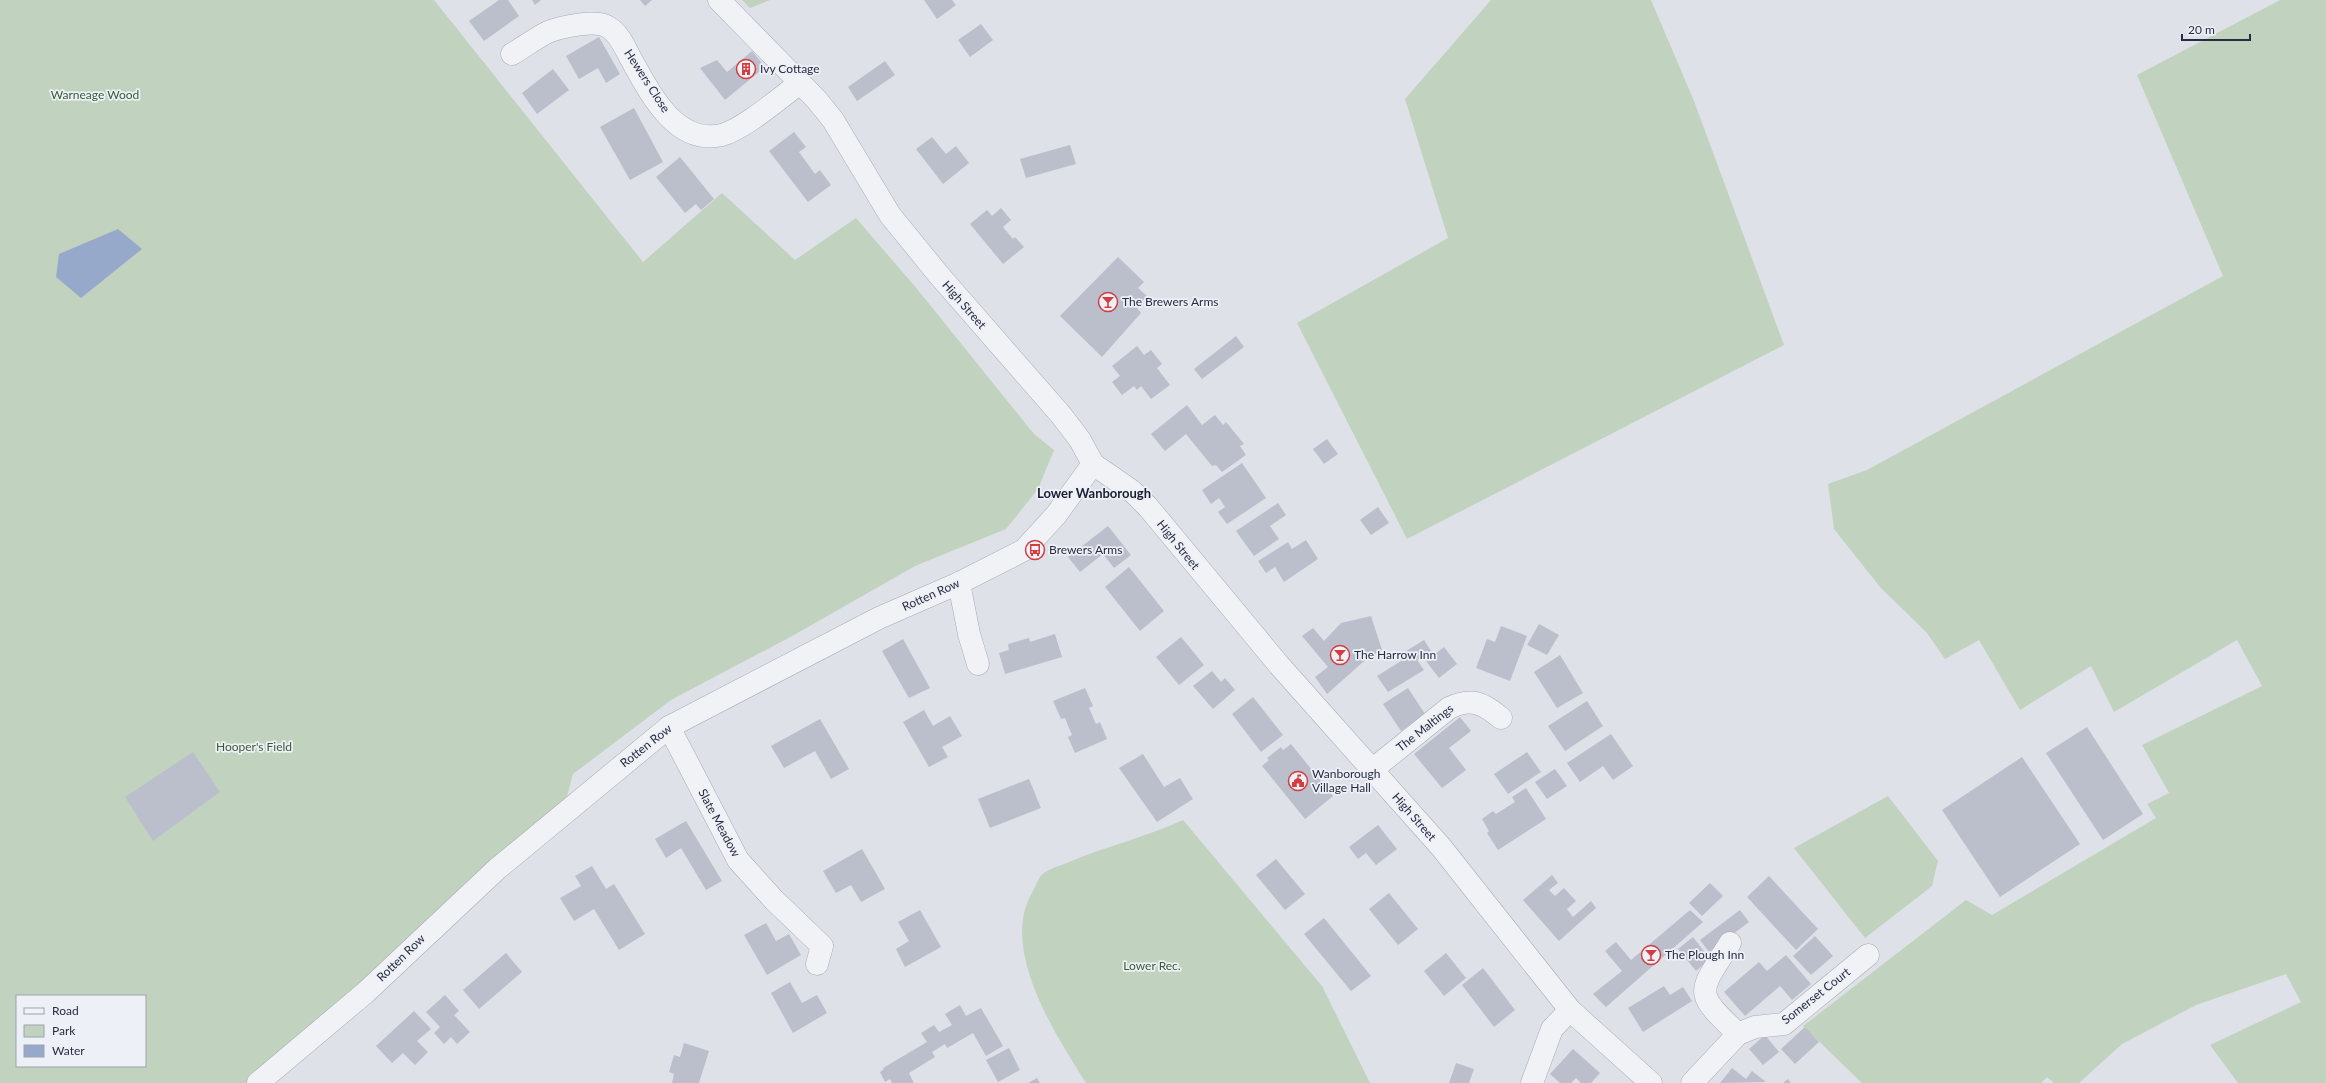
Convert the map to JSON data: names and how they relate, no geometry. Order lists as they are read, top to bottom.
{
  "streets": {
    "street": [
      "Hewers Close",
      "High Street",
      "Rotten Row",
      "The Maltings",
      "Slate Meadow",
      "Somerset Court"
    ]
  },
  "crossings": [
    ["Hewers Close", "High Street"],
    ["High Street", "Rotten Row"],
    ["High Street", "The Maltings"],
    ["Rotten Row", "Slate Meadow"]
  ],
  "districts": ["Lower Wanborough"],
  "parks": ["Warneage Wood", "Hooper's Field", "Lower Rec."],
  "places": {
    "building": ["Ivy Cottage"],
    "bar": ["The Brewers Arms", "The Harrow Inn", "The Plough Inn"],
    "bus stop": ["Brewers Arms"],
    "public building": ["Wanborough Village Hall"]
  },
  "legend": ["Road", "Park", "Water"],
  "scale_bar": "20 m"
}
